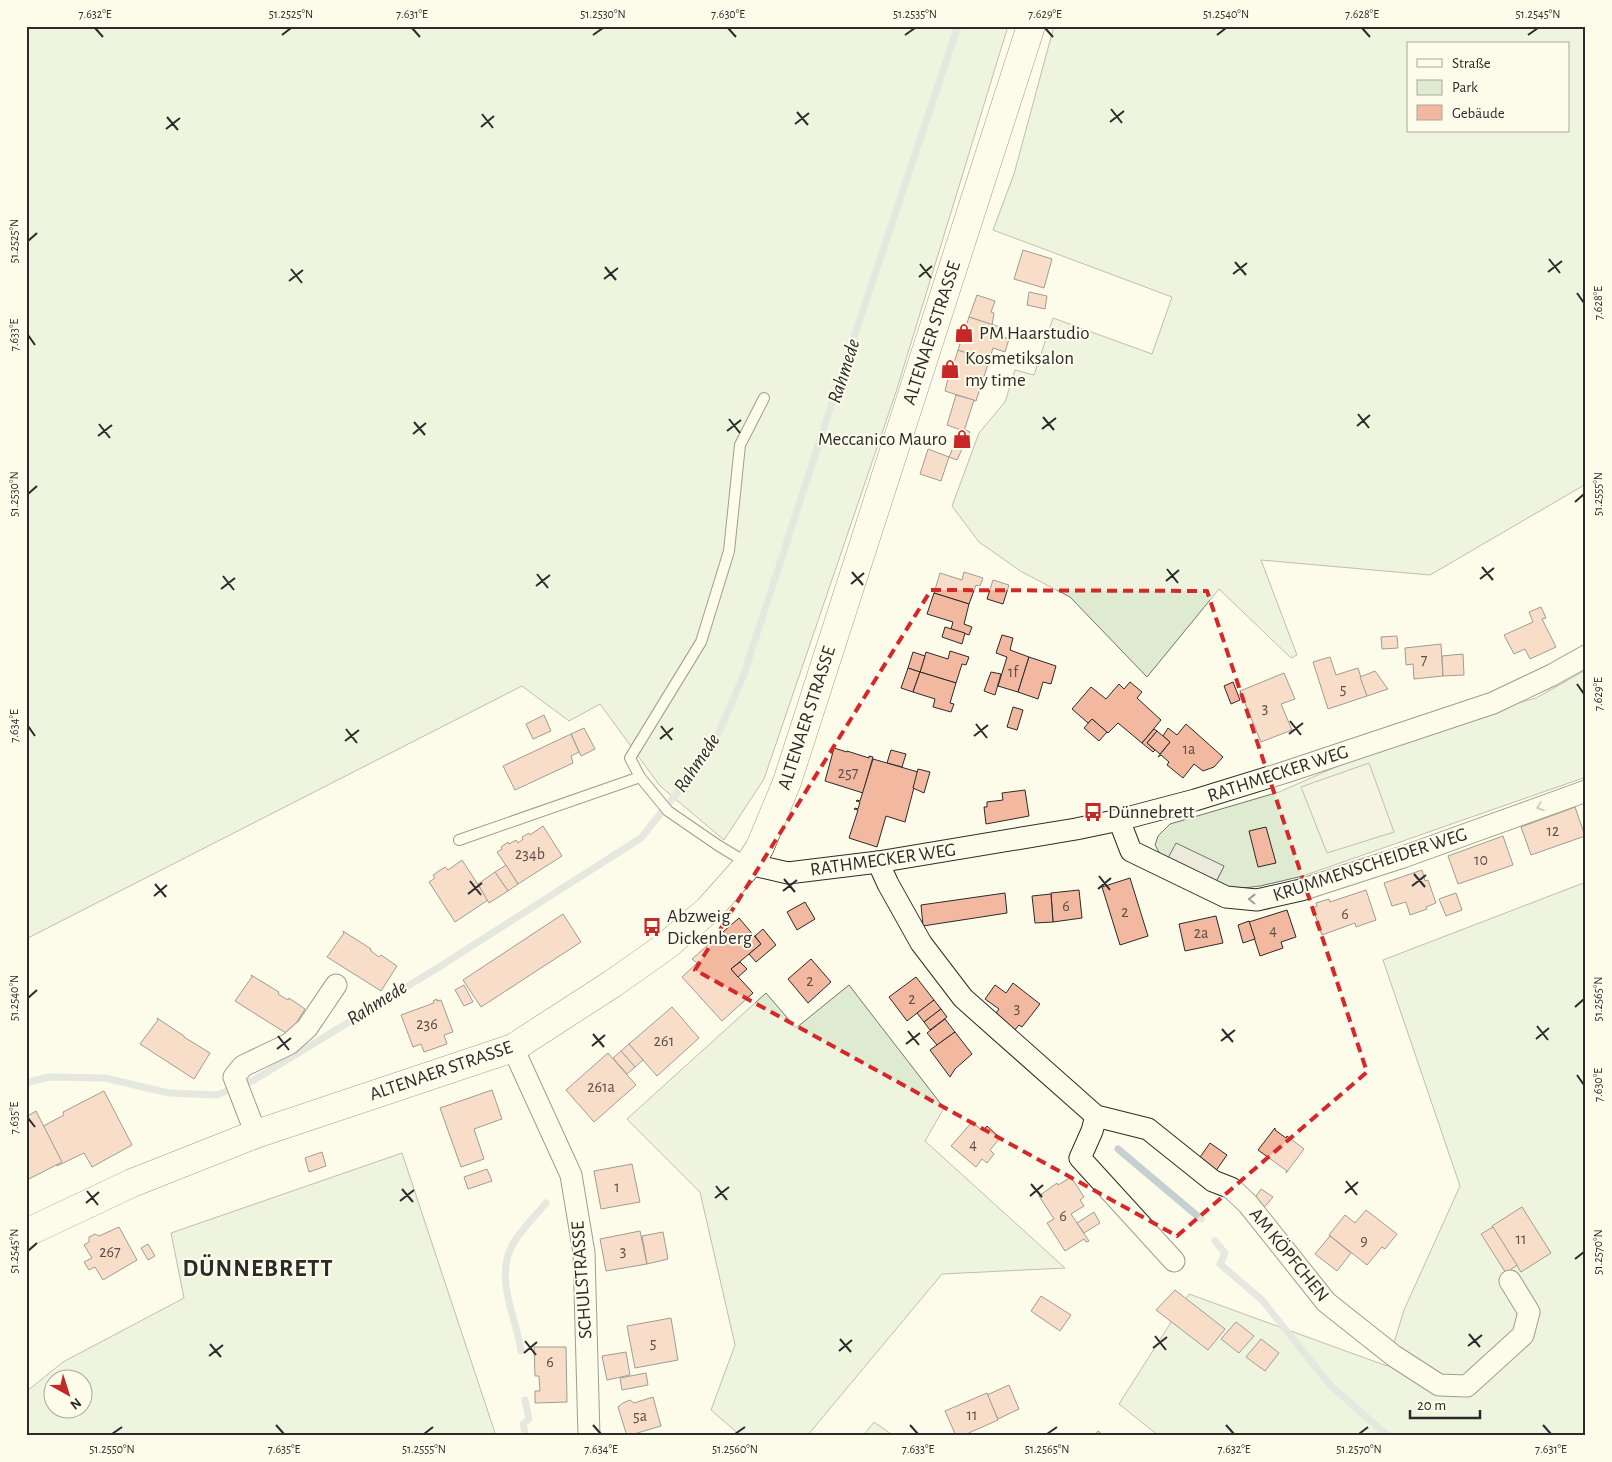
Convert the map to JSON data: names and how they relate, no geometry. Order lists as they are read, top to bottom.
{
  "streets": {
    "main road": ["ALTENAER STRASSE"],
    "street": [
      "RATHMECKER WEG",
      "KRUMMENSCHEIDER WEG",
      "AM KÖPFCHEN",
      "SCHULSTRASSE"
    ]
  },
  "crossings": [
    ["ALTENAER STRASSE", "RATHMECKER WEG"],
    ["ALTENAER STRASSE", "SCHULSTRASSE"],
    ["RATHMECKER WEG", "KRUMMENSCHEIDER WEG"],
    ["RATHMECKER WEG", "AM KÖPFCHEN"]
  ],
  "one_way": ["KRUMMENSCHEIDER WEG"],
  "districts": ["DÜNNEBRETT"],
  "water": ["Rahmede"],
  "places": {
    "shop": ["PM Haarstudio", "Kosmetiksalon my time", "Meccanico Mauro"],
    "bus stop": ["Dünnebrett", "Abzweig Dickenberg"]
  },
  "house_numbers": [
    "7",
    "1f",
    "5",
    "3",
    "1a",
    "257",
    "12",
    "234b",
    "10",
    "6",
    "2",
    "6",
    "4",
    "2a",
    "2",
    "2",
    "3",
    "236",
    "261",
    "261a",
    "4",
    "1",
    "6",
    "11",
    "9",
    "3",
    "267",
    "5",
    "6",
    "11",
    "5a"
  ],
  "legend": ["Straße", "Park", "Gebäude"],
  "scale_bar": "20 m",
  "north": "bottom right",
  "coordinates": [
    "7.632°E",
    "51.2525°N",
    "7.631°E",
    "51.2530°N",
    "7.630°E",
    "51.2535°N",
    "7.629°E",
    "51.2540°N",
    "7.628°E",
    "51.2545°N",
    "7.633°E",
    "51.2555°N",
    "7.634°E",
    "51.2565°N",
    "7.635°E",
    "51.2570°N",
    "51.2550°N",
    "51.2560°N"
  ]
}
